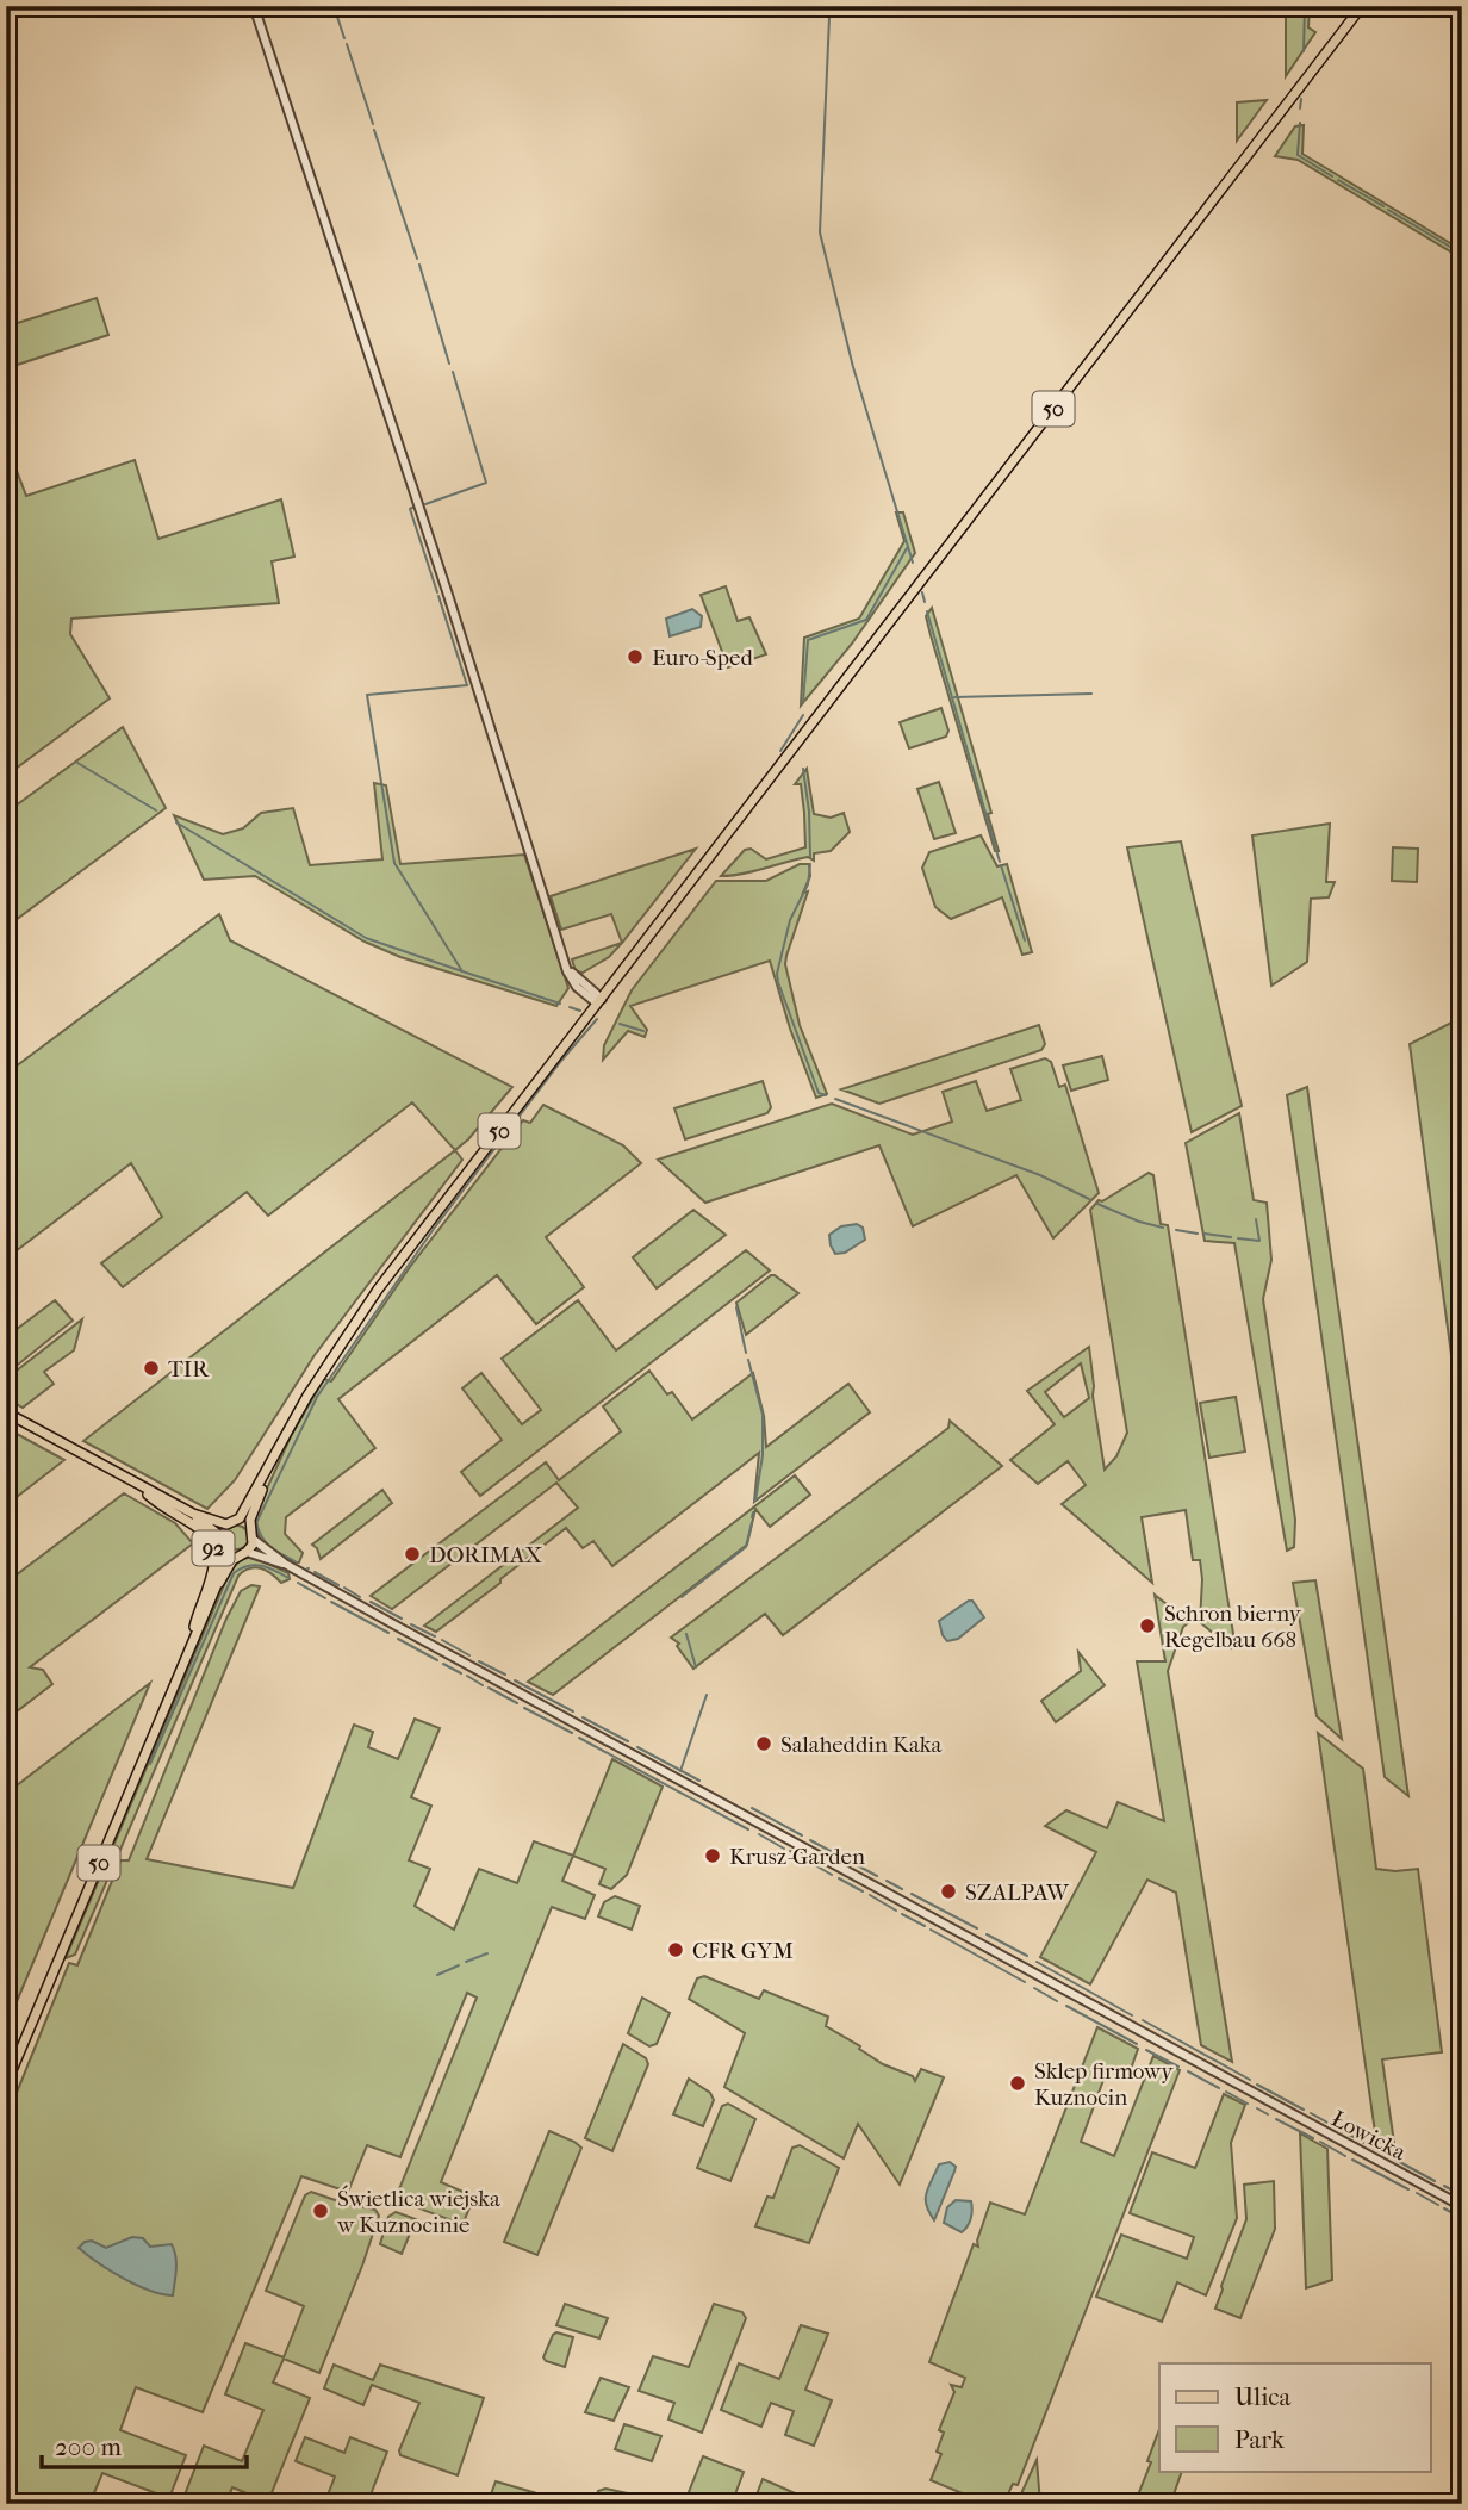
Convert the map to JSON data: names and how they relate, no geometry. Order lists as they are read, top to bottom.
{
  "streets": {
    "main road": ["50", "92"],
    "street": ["Łowicka"]
  },
  "crossings": [
    ["50", "92"]
  ],
  "places": [
    "Euro-Sped",
    "TIR",
    "DORIMAX",
    "Schron bierny Regelbau 668",
    "Salaheddin Kaka",
    "Krusz-Garden",
    "SZALPAW",
    "CFR GYM",
    "Sklep firmowy Kuznocin",
    "Świetlica wiejska w Kuznocinie"
  ],
  "legend": ["Ulica", "Park"],
  "scale_bar": "200 m"
}
